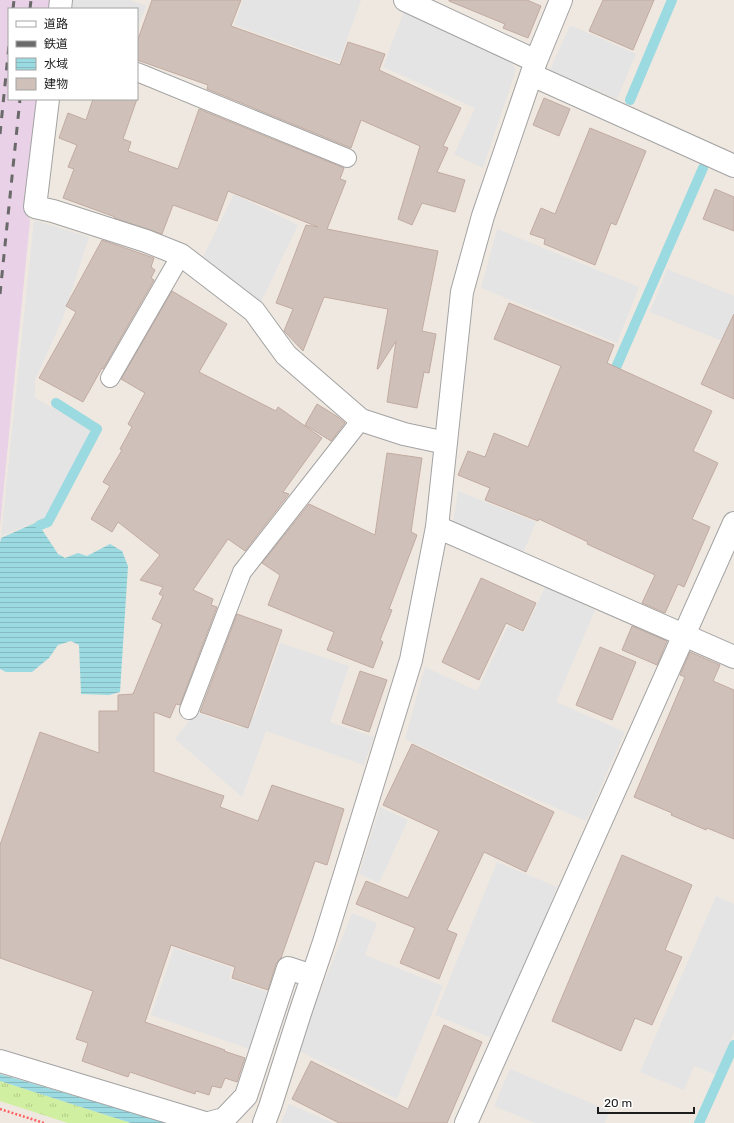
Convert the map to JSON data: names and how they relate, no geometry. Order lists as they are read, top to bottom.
{
  "legend": [
    "道路",
    "鉄道",
    "水域",
    "建物"
  ],
  "scale_bar": "20 m"
}
